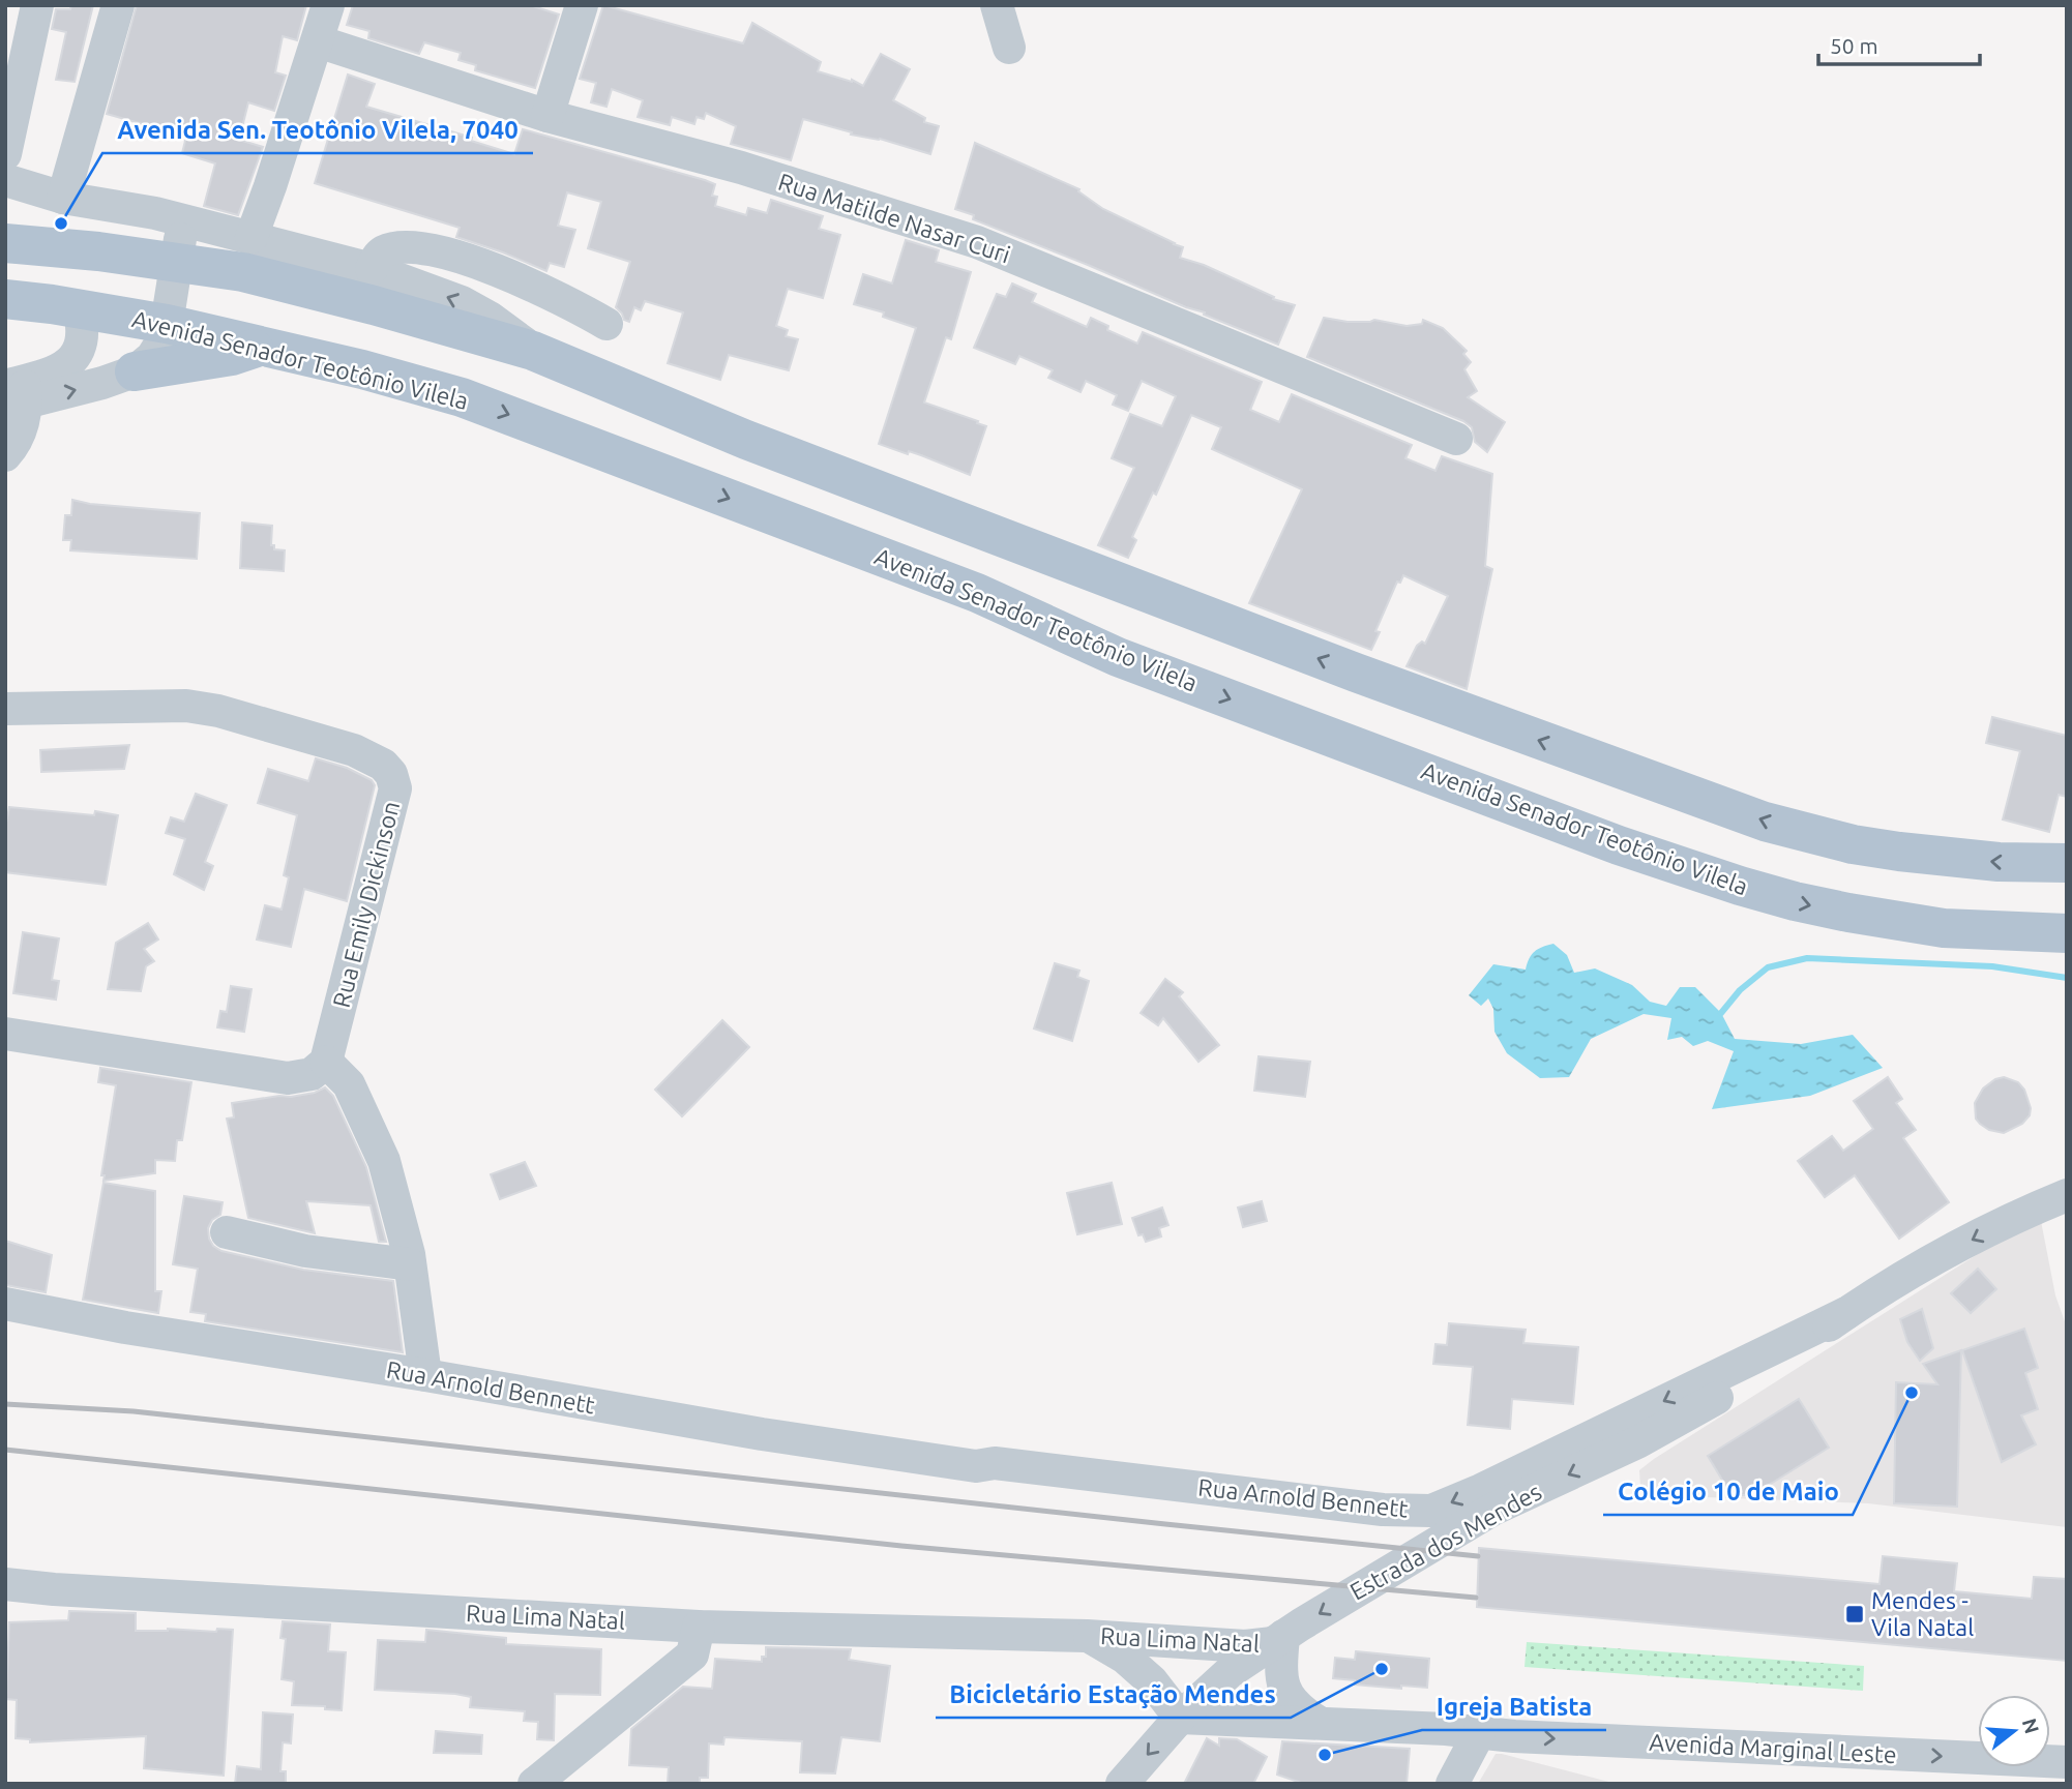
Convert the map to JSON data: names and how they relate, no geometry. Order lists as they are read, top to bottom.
{
  "streets": {
    "main road": ["Avenida Senador Teotônio Vilela"],
    "street": [
      "Rua Matilde Nasar Curi",
      "Rua Emily Dickinson",
      "Rua Arnold Bennett",
      "Estrada dos Mendes",
      "Rua Lima Natal",
      "Avenida Marginal Leste"
    ]
  },
  "crossings": [
    ["Rua Arnold Bennett", "Estrada dos Mendes"],
    ["Estrada dos Mendes", "Rua Lima Natal"],
    ["Estrada dos Mendes", "Avenida Marginal Leste"],
    ["Rua Lima Natal", "Avenida Marginal Leste"]
  ],
  "one_way": ["Estrada dos Mendes", "Avenida Marginal Leste"],
  "places": {
    "other": [
      "Avenida Sen. Teotônio Vilela, 7040",
      "Colégio 10 de Maio",
      "Bicicletário Estação Mendes",
      "Igreja Batista"
    ],
    "transit": ["Mendes - Vila Natal"]
  },
  "scale_bar": "50 m",
  "north": "right"
}
